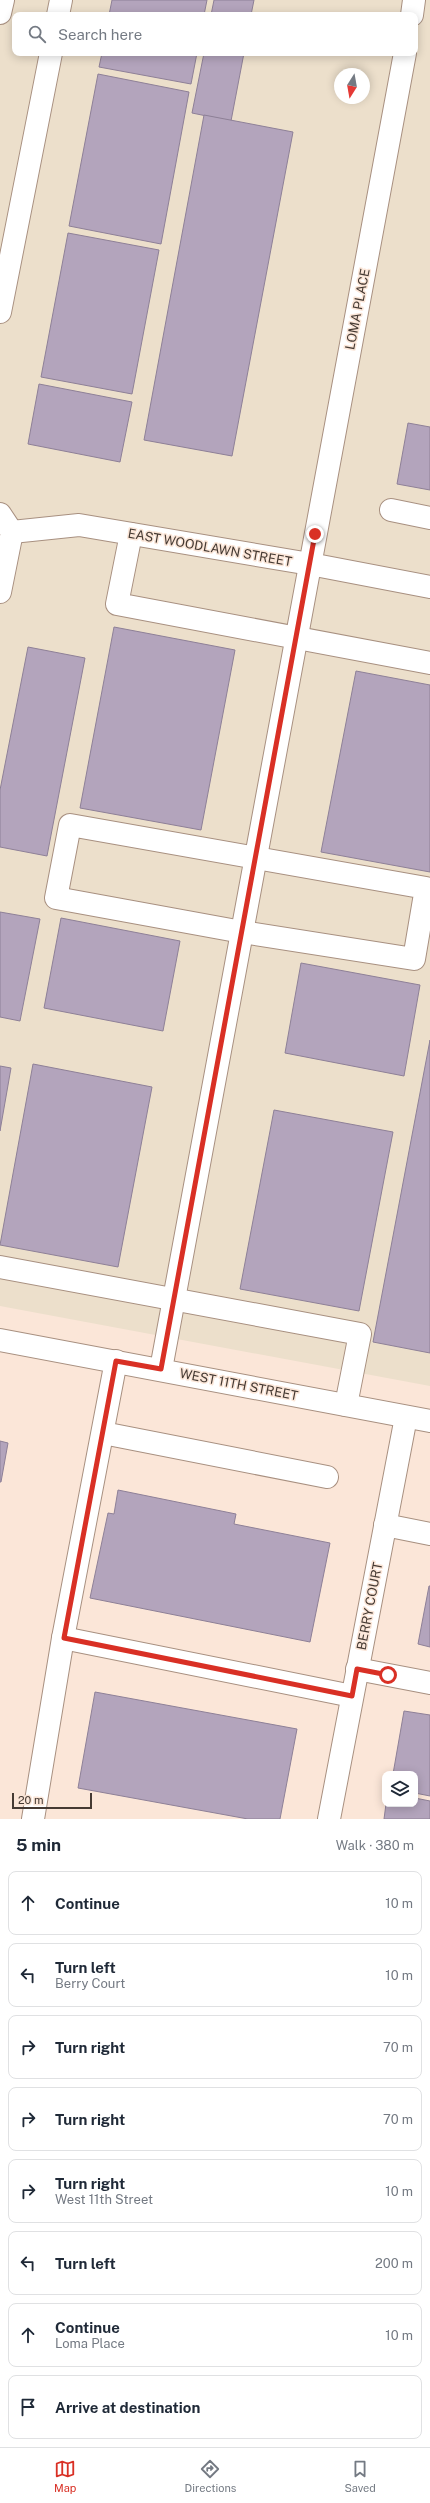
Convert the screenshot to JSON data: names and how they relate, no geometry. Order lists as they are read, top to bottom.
{
  "streets": {
    "street": [
      "LOMA PLACE",
      "EAST WOODLAWN STREET",
      "WEST 11TH STREET",
      "BERRY COURT"
    ]
  },
  "crossings": [
    ["LOMA PLACE", "EAST WOODLAWN STREET"],
    ["LOMA PLACE", "WEST 11TH STREET"],
    ["WEST 11TH STREET", "BERRY COURT"]
  ],
  "scale_bar": "20 m",
  "north": "bottom",
  "page": {
    "search": "Search here",
    "scale": "20 m",
    "heading": ["5 min", "Walk · 380 m"],
    "list": [
      ["Continue", "10 m"],
      ["Turn left", "Berry Court", "10 m"],
      ["Turn right", "70 m"],
      ["Turn right", "70 m"],
      ["Turn right", "West 11th Street", "10 m"],
      ["Turn left", "200 m"],
      ["Continue", "Loma Place", "10 m"],
      "Arrive at destination"
    ],
    "nav": ["Map", "Directions", "Saved"]
  }
}
